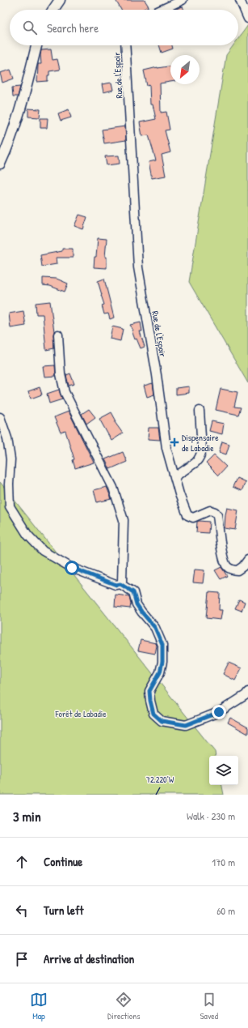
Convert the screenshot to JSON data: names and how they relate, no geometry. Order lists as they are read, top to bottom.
{
  "streets": {
    "street": ["Rue de l'Espoir"]
  },
  "parks": ["Forêt de Labadie"],
  "places": {
    "health": ["Dispensaire de Labadie"]
  },
  "north": "bottom left",
  "page": {
    "search": "Search here",
    "heading": ["3 min", "Walk · 230 m"],
    "list": [
      ["Continue", "170 m"],
      ["Turn left", "60 m"],
      "Arrive at destination"
    ],
    "nav": ["Map", "Directions", "Saved"]
  },
  "coordinates": ["72.220°W"]
}
